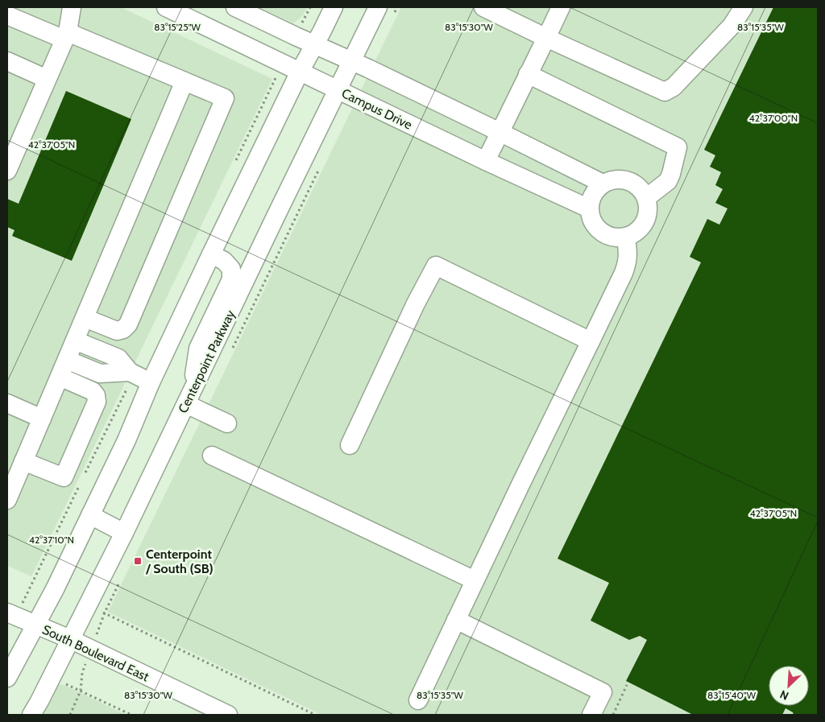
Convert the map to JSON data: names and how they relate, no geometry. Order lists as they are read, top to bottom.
{
  "streets": {
    "street": ["Campus Drive", "Centerpoint Parkway", "South Boulevard East"]
  },
  "crossings": [
    ["Campus Drive", "Centerpoint Parkway"],
    ["Centerpoint Parkway", "South Boulevard East"]
  ],
  "places": {
    "transit": ["Centerpoint / South (SB)"]
  },
  "north": "bottom left",
  "coordinates": [
    "83°15'25\"W",
    "83°15'30\"W",
    "83°15'35\"W",
    "42°37'00\"N",
    "42°37'05\"N",
    "42°37'10\"N",
    "83°15'40\"W"
  ]
}
